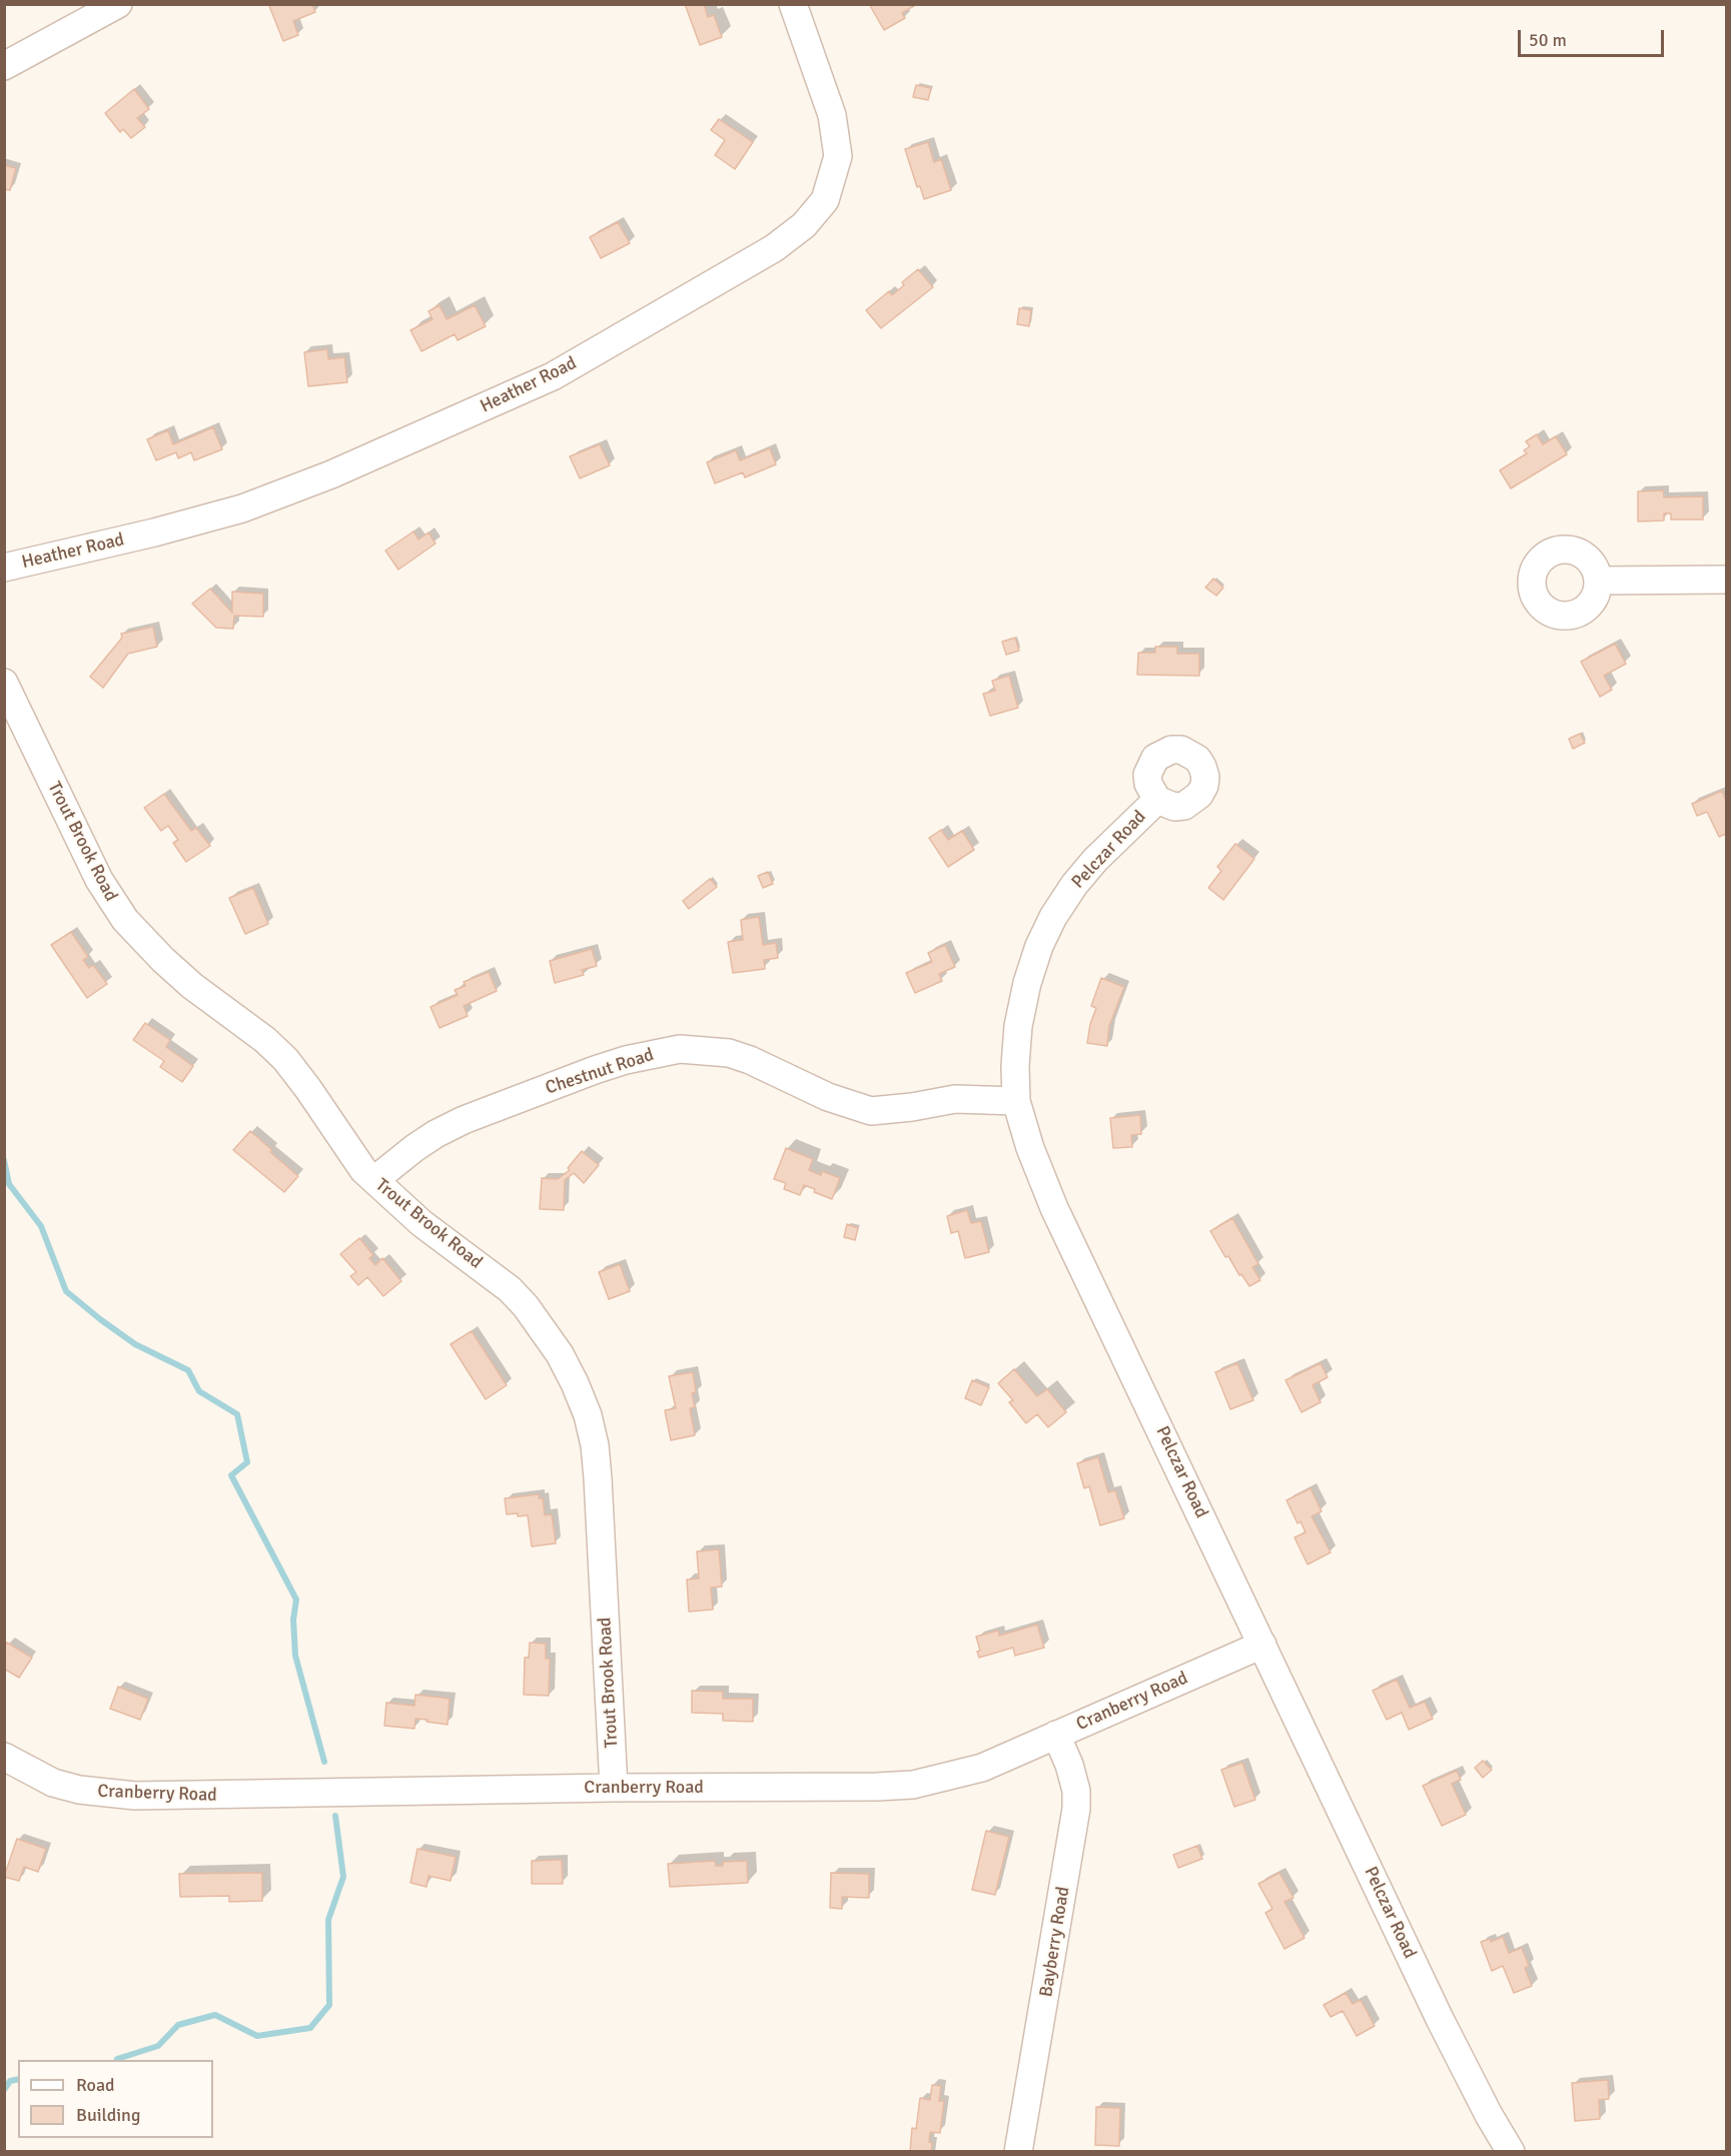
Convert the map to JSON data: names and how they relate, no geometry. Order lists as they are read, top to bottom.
{
  "streets": {
    "street": [
      "Heather Road",
      "Trout Brook Road",
      "Pelczar Road",
      "Chestnut Road",
      "Cranberry Road",
      "Bayberry Road"
    ]
  },
  "crossings": [
    ["Trout Brook Road", "Chestnut Road"],
    ["Trout Brook Road", "Cranberry Road"],
    ["Pelczar Road", "Chestnut Road"],
    ["Pelczar Road", "Cranberry Road"],
    ["Cranberry Road", "Bayberry Road"]
  ],
  "legend": ["Road", "Building"],
  "scale_bar": "50 m"
}
